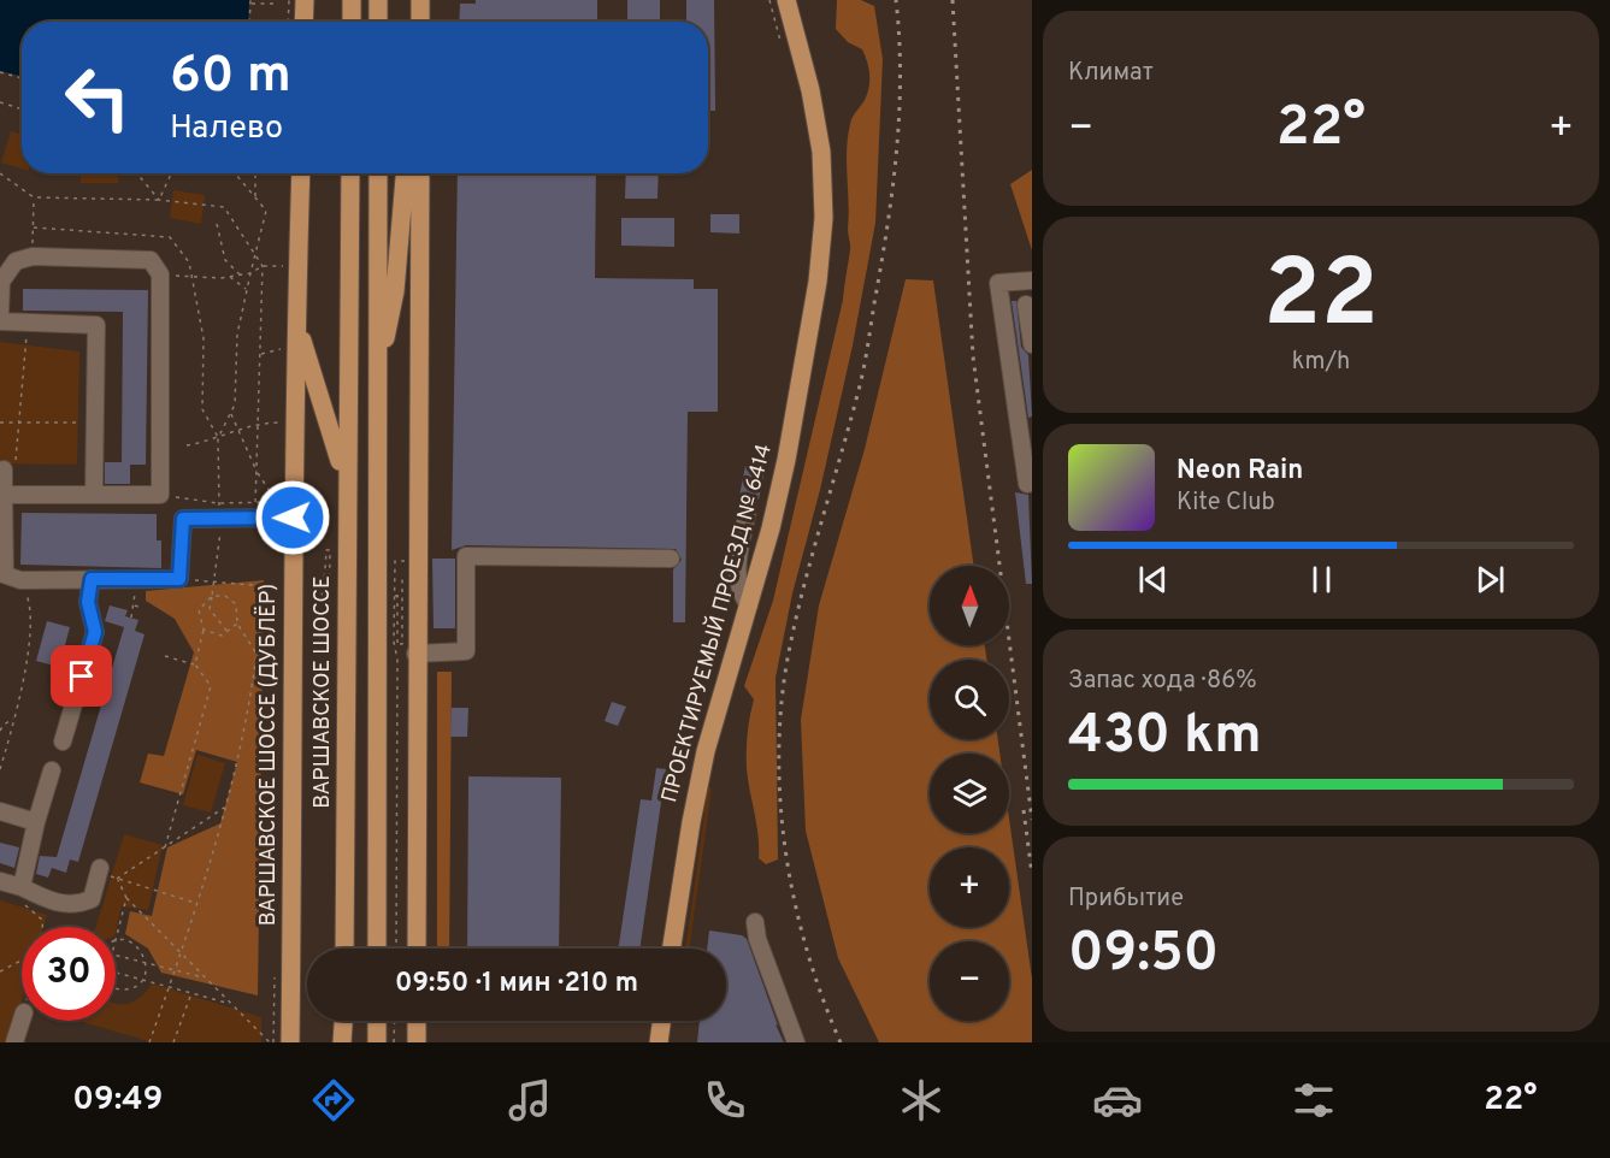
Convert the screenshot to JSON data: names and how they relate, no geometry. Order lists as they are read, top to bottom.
{
  "streets": {
    "main road": ["ПРОЕКТИРУЕМЫЙ ПРОЕЗД № 6414", "ВАРШАВСКОЕ ШОССЕ", "ВАРШАВСКОЕ ШОССЕ (ДУБЛЁР)"]
  },
  "north": "top",
  "page": {
    "tile": [
      "Климат",
      ["22", "km/h"],
      ["Запас хода · 86%", "430 km"],
      ["Прибытие", "09:50"]
    ],
    "turn": ["60 m", "Налево"],
    "heat": ["−", "22°", "+"],
    "song": ["Neon Rain", "Kite Club"],
    "map_buttons": ["+", "−"],
    "limit": "30",
    "trip": "09:50 · 1 мин · 210 m",
    "tabs": ["09:49", "22°"]
  }
}
